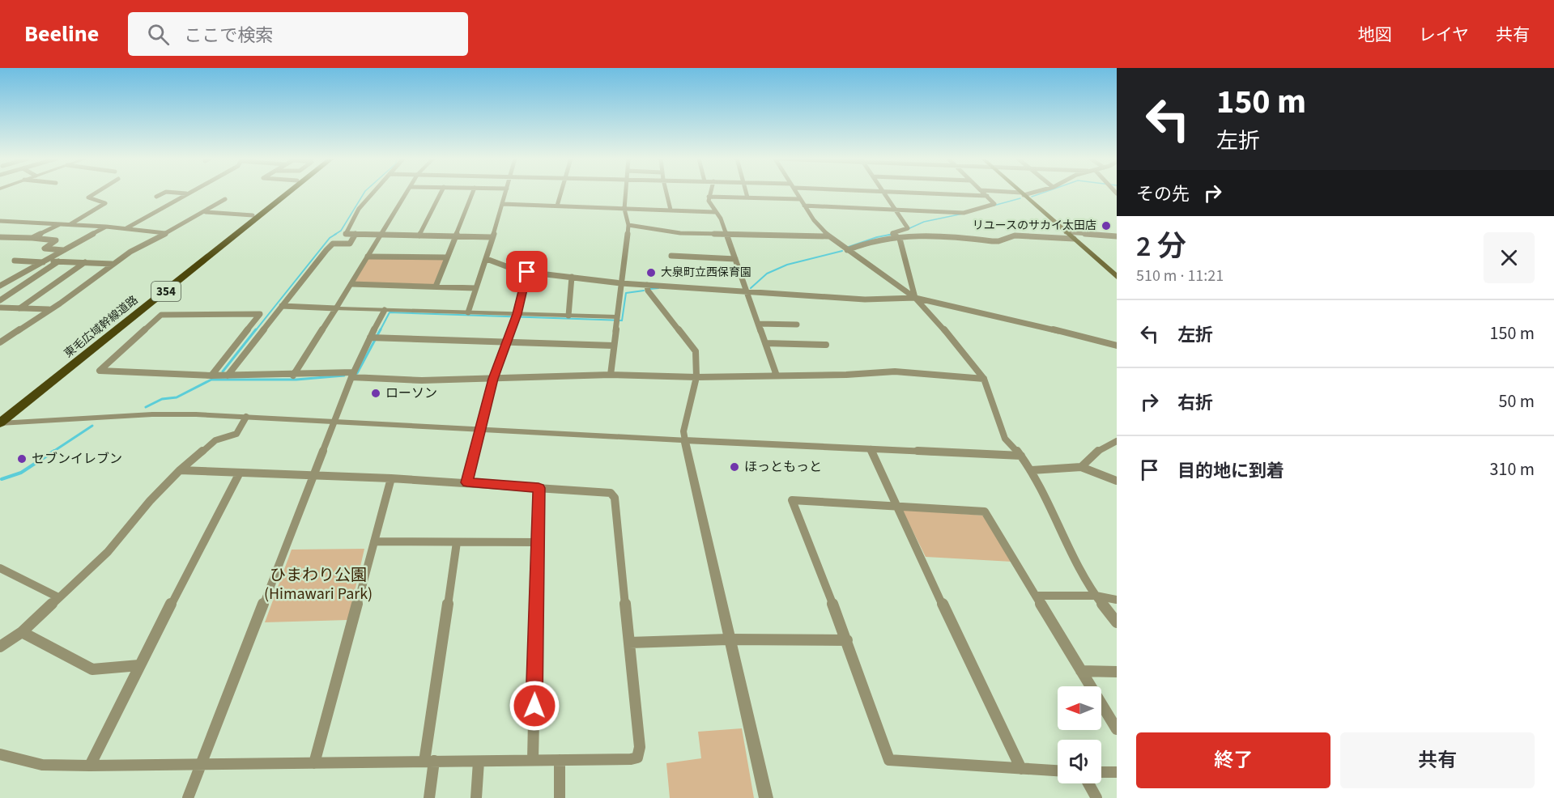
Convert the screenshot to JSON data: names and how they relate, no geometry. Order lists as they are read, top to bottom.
{
  "streets": {
    "highway": ["354", "東毛広域幹線道路"]
  },
  "parks": ["ひまわり公園 (Himawari Park)"],
  "places": [
    "リユースのサカイ太田店",
    "大泉町立西保育園",
    "ローソン",
    "セブンイレブン",
    "ほっともっと"
  ],
  "north": "left",
  "page": {
    "header": "Beeline",
    "search": "ここで検索",
    "nav": ["地図", "レイヤ", "共有"],
    "turn": ["150 m", "左折"],
    "then": "その先",
    "heading": ["2 分", "510 m · 11:21"],
    "list": [
      {
        "name": "左折",
        "value": "150 m"
      },
      {
        "name": "右折",
        "value": "50 m"
      },
      {
        "name": "目的地に到着",
        "value": "310 m"
      }
    ],
    "buttons": ["終了", "共有"]
  }
}
